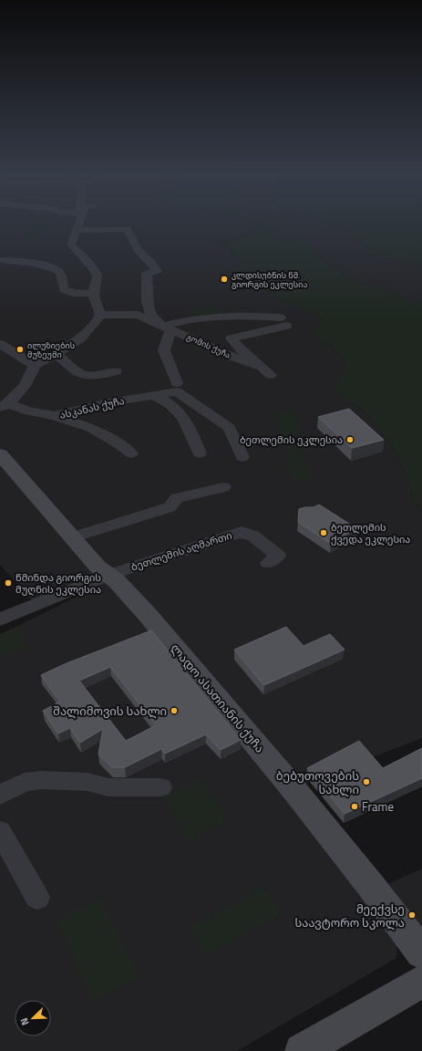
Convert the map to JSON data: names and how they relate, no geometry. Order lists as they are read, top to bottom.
{
  "streets": {
    "street": [
      "გომის ქუჩა",
      "ასკანას ქუჩა",
      "ბეთლემის აღმართი",
      "ლადო ასათიანის ქუჩა"
    ]
  },
  "crossings": [
    ["ბეთლემის აღმართი", "ლადო ასათიანის ქუჩა"]
  ],
  "places": [
    "კლდისუბნის წმ. გიორგის ეკლესია",
    "ილუზიების მუზეუმი",
    "ბეთლემის ეკლესია",
    "ბეთლემის ქვედა ეკლესია",
    "წმინდა გიორგის მუღნის ეკლესია",
    "შალიმოვის სახლი",
    "ბებუთოვების სახლი",
    "Frame",
    "მეექვსე საავტორო სკოლა"
  ],
  "north": "bottom left"
}
